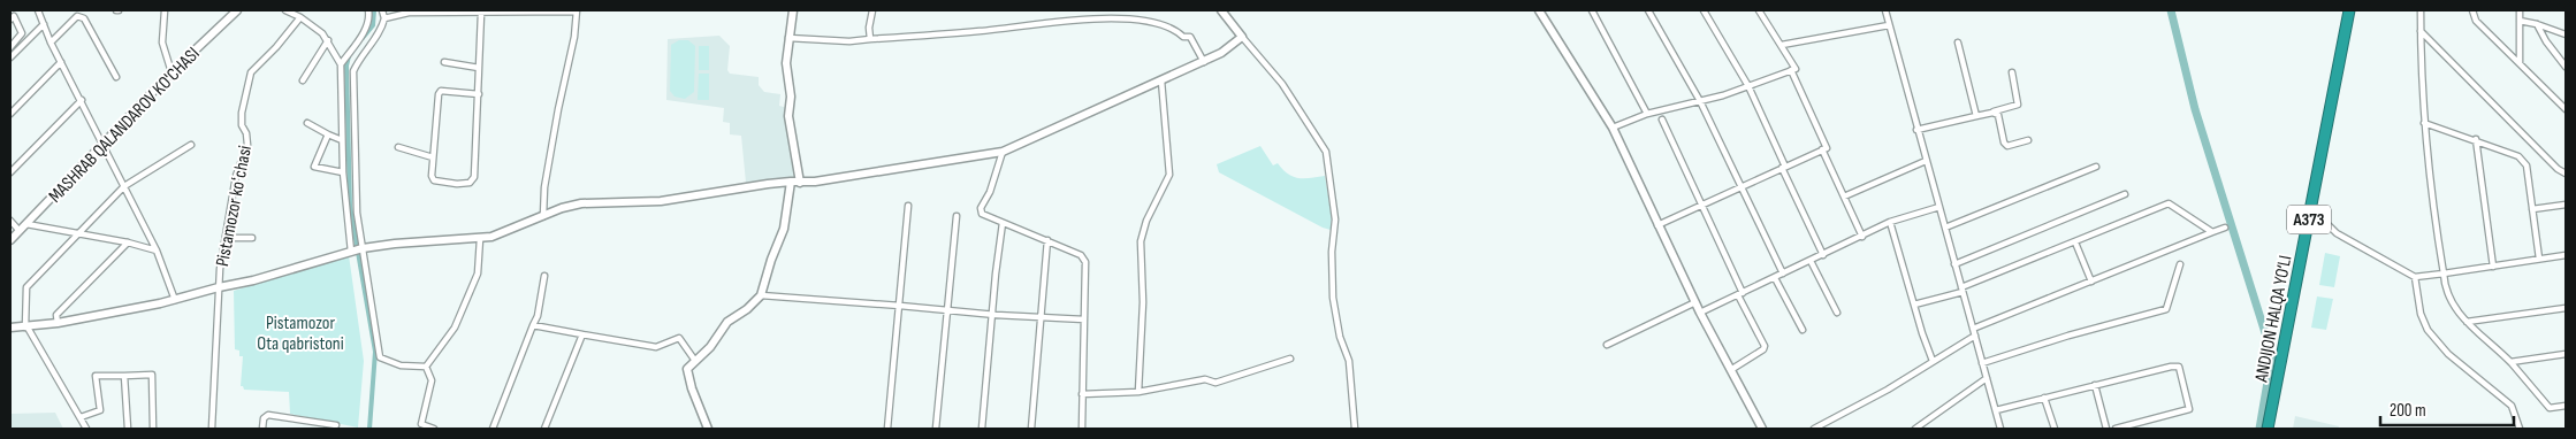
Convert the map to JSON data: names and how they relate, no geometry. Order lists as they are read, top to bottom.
{
  "streets": {
    "highway": ["A373", "ANDIJON HALQA YO‘LI"],
    "street": ["MASHRAB QALANDAROV KO'CHASI", "Pistamozor koʻchasi"]
  },
  "parks": ["Pistamozor Ota qabristoni"],
  "scale_bar": "200 m"
}
